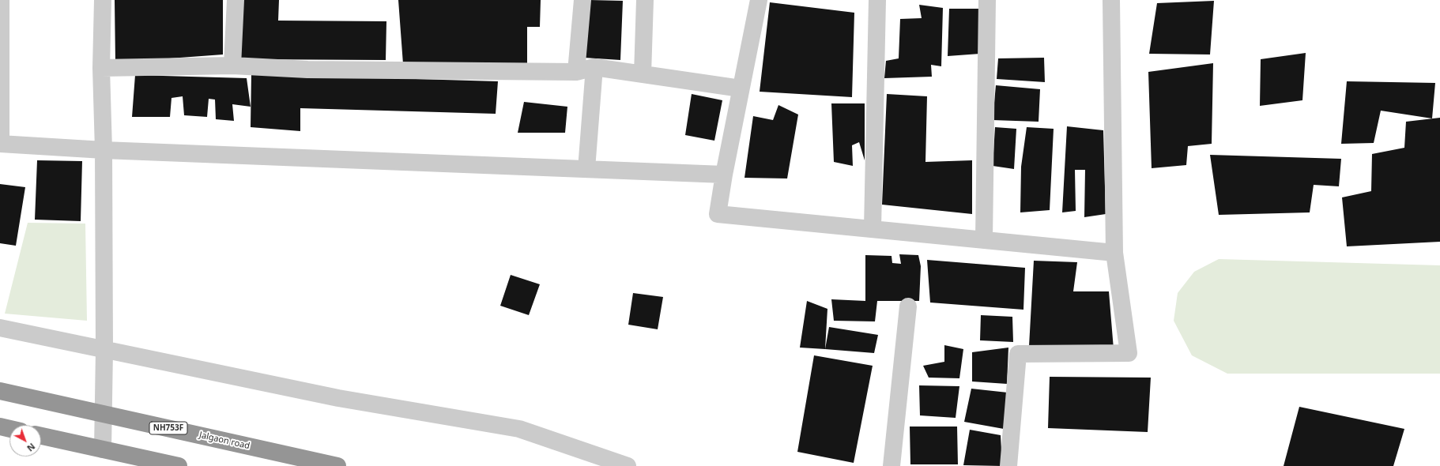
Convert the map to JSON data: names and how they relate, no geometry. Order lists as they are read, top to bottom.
{
  "streets": {
    "highway": ["NH753F", "Jalgaon road"]
  },
  "north": "bottom right"
}
